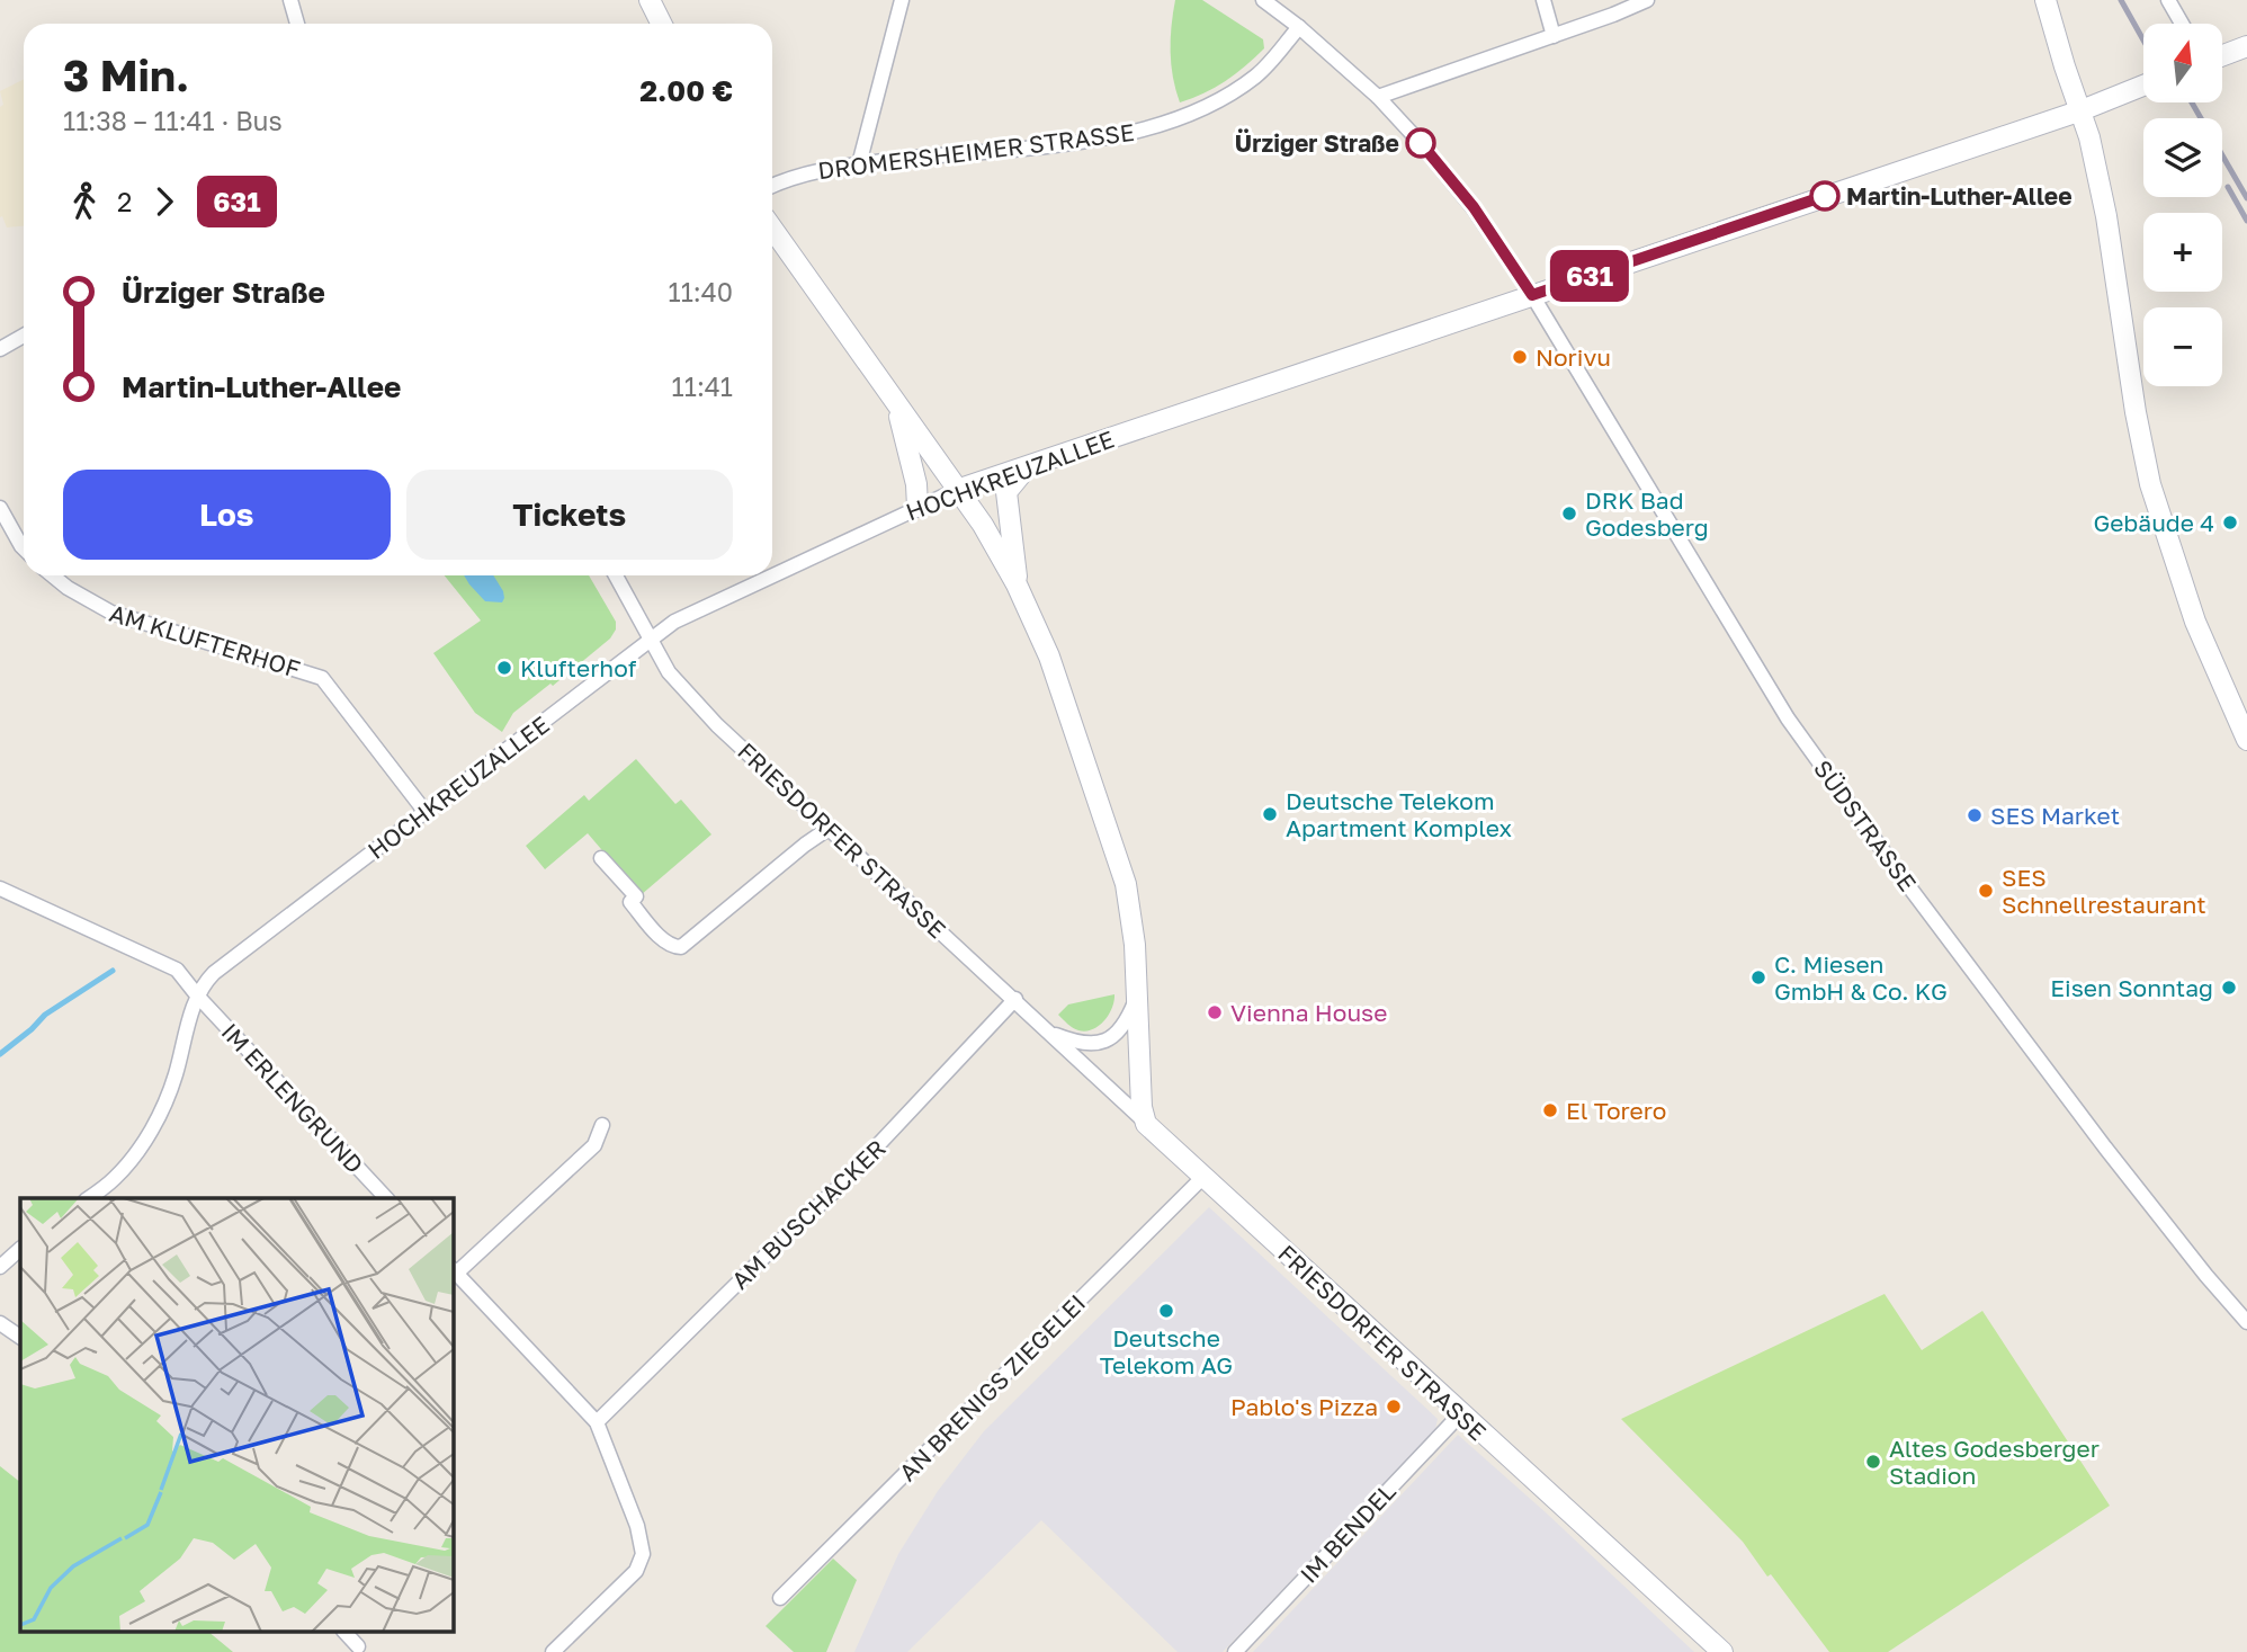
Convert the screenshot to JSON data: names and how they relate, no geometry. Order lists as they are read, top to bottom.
{
  "streets": {
    "street": [
      "DROMERSHEIMER STRASSE",
      "HOCHKREUZALLEE",
      "AM KLUFTERHOF",
      "SÜDSTRASSE",
      "FRIESDORFER STRASSE",
      "IM ERLENGRUND",
      "AM BUSCHACKER",
      "AN BRENIGS ZIEGELEI",
      "IM BENDEL"
    ]
  },
  "crossings": [
    ["HOCHKREUZALLEE", "AM KLUFTERHOF"],
    ["HOCHKREUZALLEE", "SÜDSTRASSE"],
    ["HOCHKREUZALLEE", "FRIESDORFER STRASSE"],
    ["HOCHKREUZALLEE", "IM ERLENGRUND"],
    ["FRIESDORFER STRASSE", "AM BUSCHACKER"],
    ["FRIESDORFER STRASSE", "AN BRENIGS ZIEGELEI"],
    ["FRIESDORFER STRASSE", "IM BENDEL"]
  ],
  "places": [
    "Ürziger Straße",
    "Martin-Luther-Allee",
    "Norivu",
    "DRK Bad Godesberg",
    "Gebäude 4",
    "Klufterhof",
    "Deutsche Telekom Apartment Komplex",
    "SES Market",
    "SES Schnellrestaurant",
    "C. Miesen GmbH & Co. KG",
    "Eisen Sonntag",
    "Vienna House",
    "El Torero",
    "Deutsche Telekom AG",
    "Pablo's Pizza",
    "Altes Godesberger Stadion"
  ],
  "lines": ["bus line 631"],
  "north": "top",
  "page": {
    "on_map": "631",
    "map_buttons": ["+", "−"],
    "heading": ["3 Min.", "11:38 – 11:41 · Bus", "2.00 €"],
    "legs": ["2", "631"],
    "list": [
      {
        "name": "Ürziger Straße",
        "value": "11:40"
      },
      {
        "name": "Martin-Luther-Allee",
        "value": "11:41"
      }
    ],
    "buttons": ["Los", "Tickets"]
  }
}
